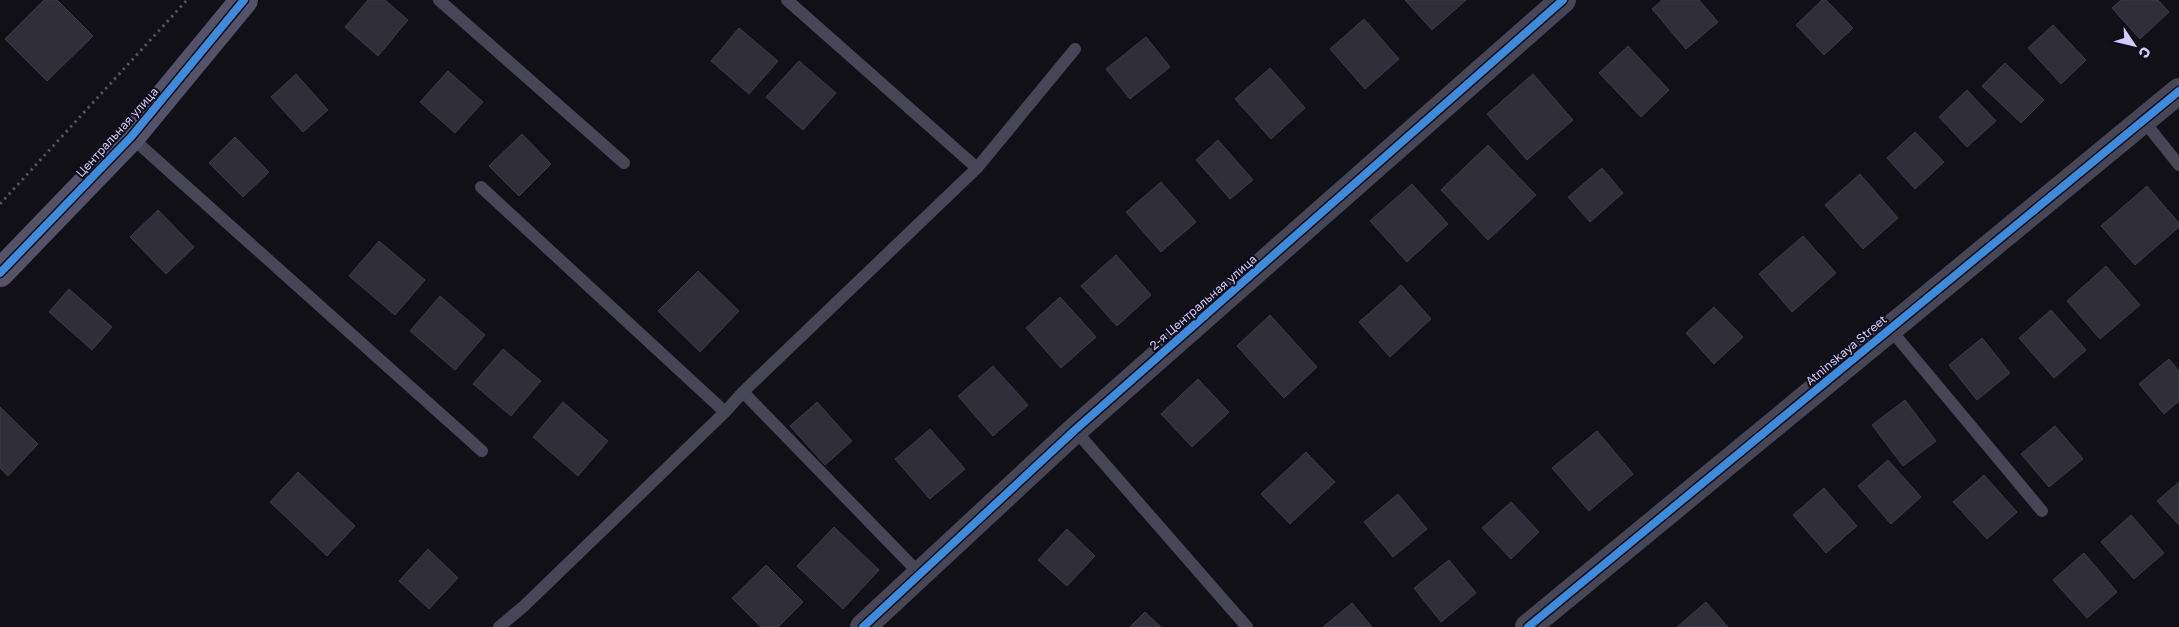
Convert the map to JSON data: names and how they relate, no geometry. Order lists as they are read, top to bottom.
{
  "streets": {
    "street": ["Центральная улица", "2-я Центральная улица", "Atninskaya Street"]
  },
  "north": "bottom right"
}
